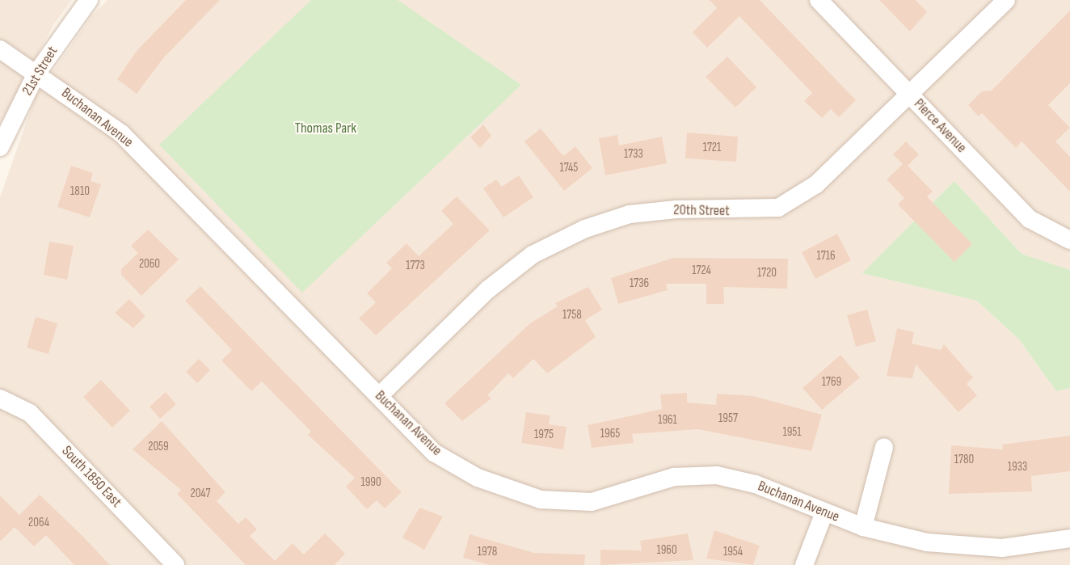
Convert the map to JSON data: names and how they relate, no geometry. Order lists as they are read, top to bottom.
{
  "streets": {
    "street": [
      "21st Street",
      "Buchanan Avenue",
      "Pierce Avenue",
      "20th Street",
      "South 1850 East"
    ]
  },
  "crossings": [
    ["21st Street", "Buchanan Avenue"],
    ["Buchanan Avenue", "20th Street"],
    ["Pierce Avenue", "20th Street"]
  ],
  "parks": ["Thomas Park"],
  "house_numbers": [
    "1721",
    "1733",
    "1745",
    "1810",
    "1716",
    "2060",
    "1773",
    "1724",
    "1720",
    "1736",
    "1758",
    "1769",
    "1957",
    "1961",
    "1951",
    "1965",
    "1975",
    "2059",
    "1780",
    "1933",
    "1990",
    "2047",
    "2064",
    "1960",
    "1978",
    "1954"
  ]
}
